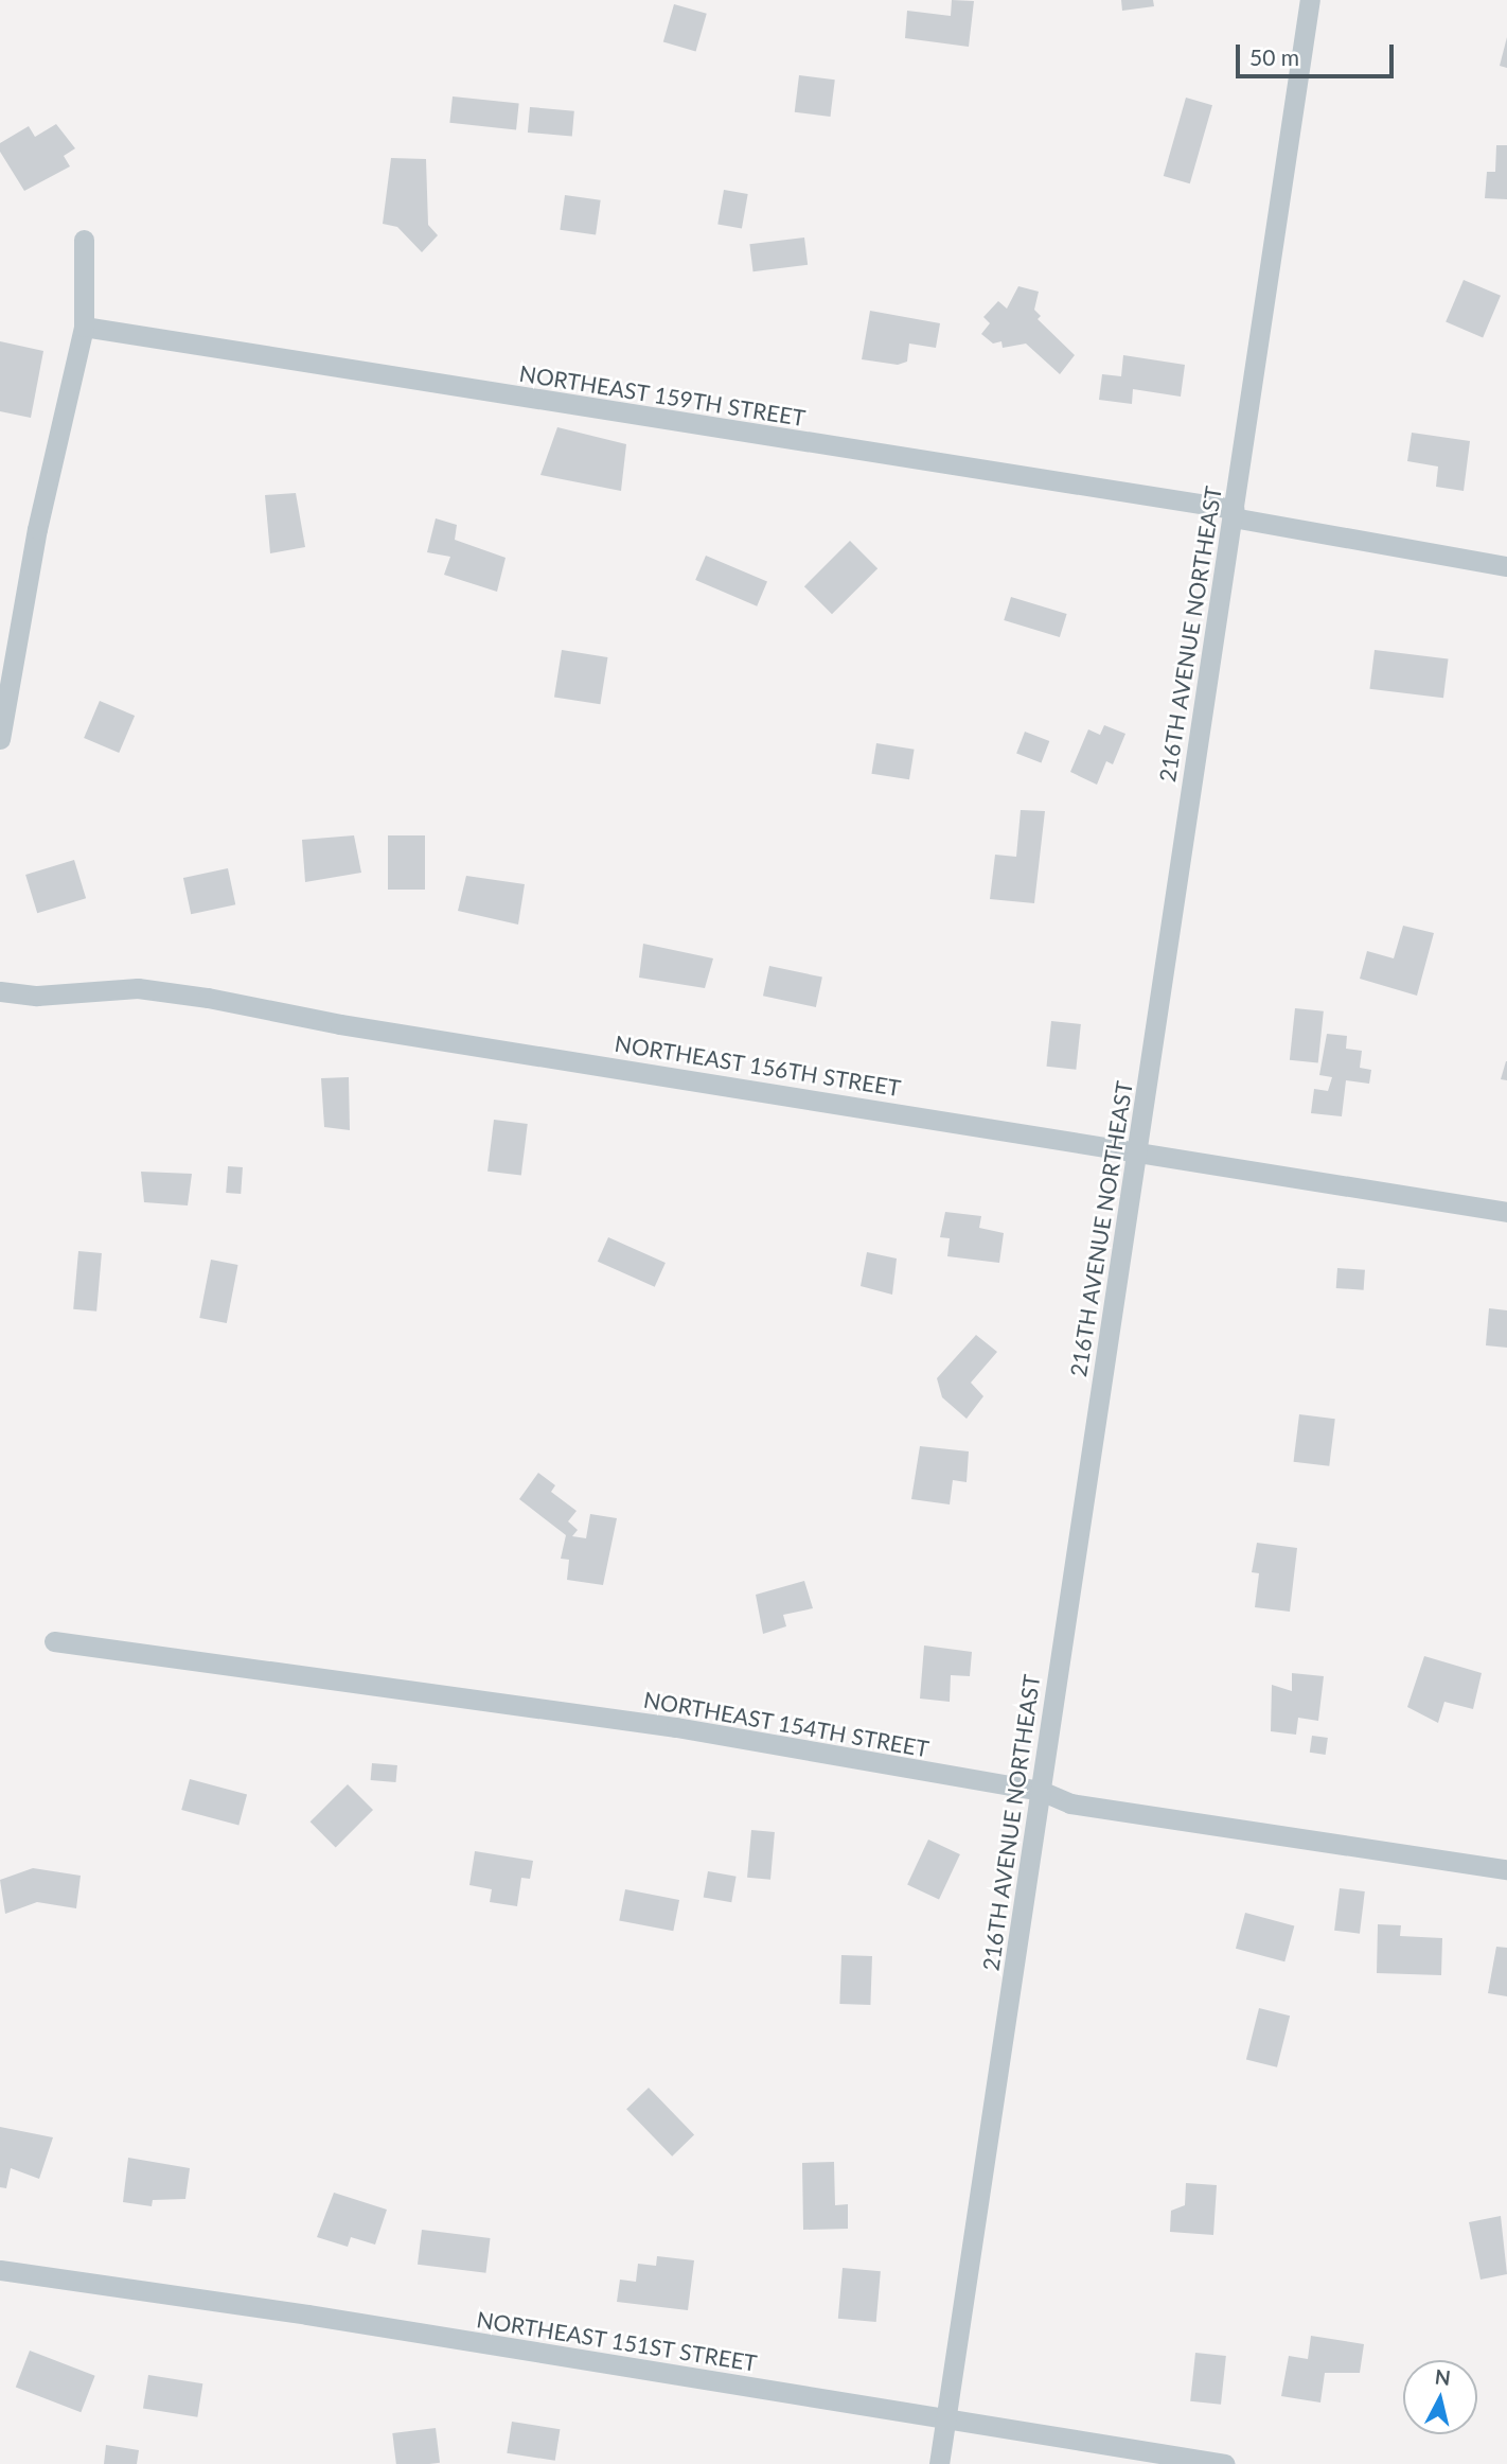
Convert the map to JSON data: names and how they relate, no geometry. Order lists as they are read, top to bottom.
{
  "streets": {
    "street": [
      "NORTHEAST 159TH STREET",
      "216TH AVENUE NORTHEAST",
      "NORTHEAST 156TH STREET",
      "NORTHEAST 154TH STREET",
      "NORTHEAST 151ST STREET"
    ]
  },
  "crossings": [
    ["NORTHEAST 159TH STREET", "216TH AVENUE NORTHEAST"],
    ["216TH AVENUE NORTHEAST", "NORTHEAST 156TH STREET"],
    ["216TH AVENUE NORTHEAST", "NORTHEAST 154TH STREET"],
    ["216TH AVENUE NORTHEAST", "NORTHEAST 151ST STREET"]
  ],
  "scale_bar": "50 m",
  "north": "top"
}
